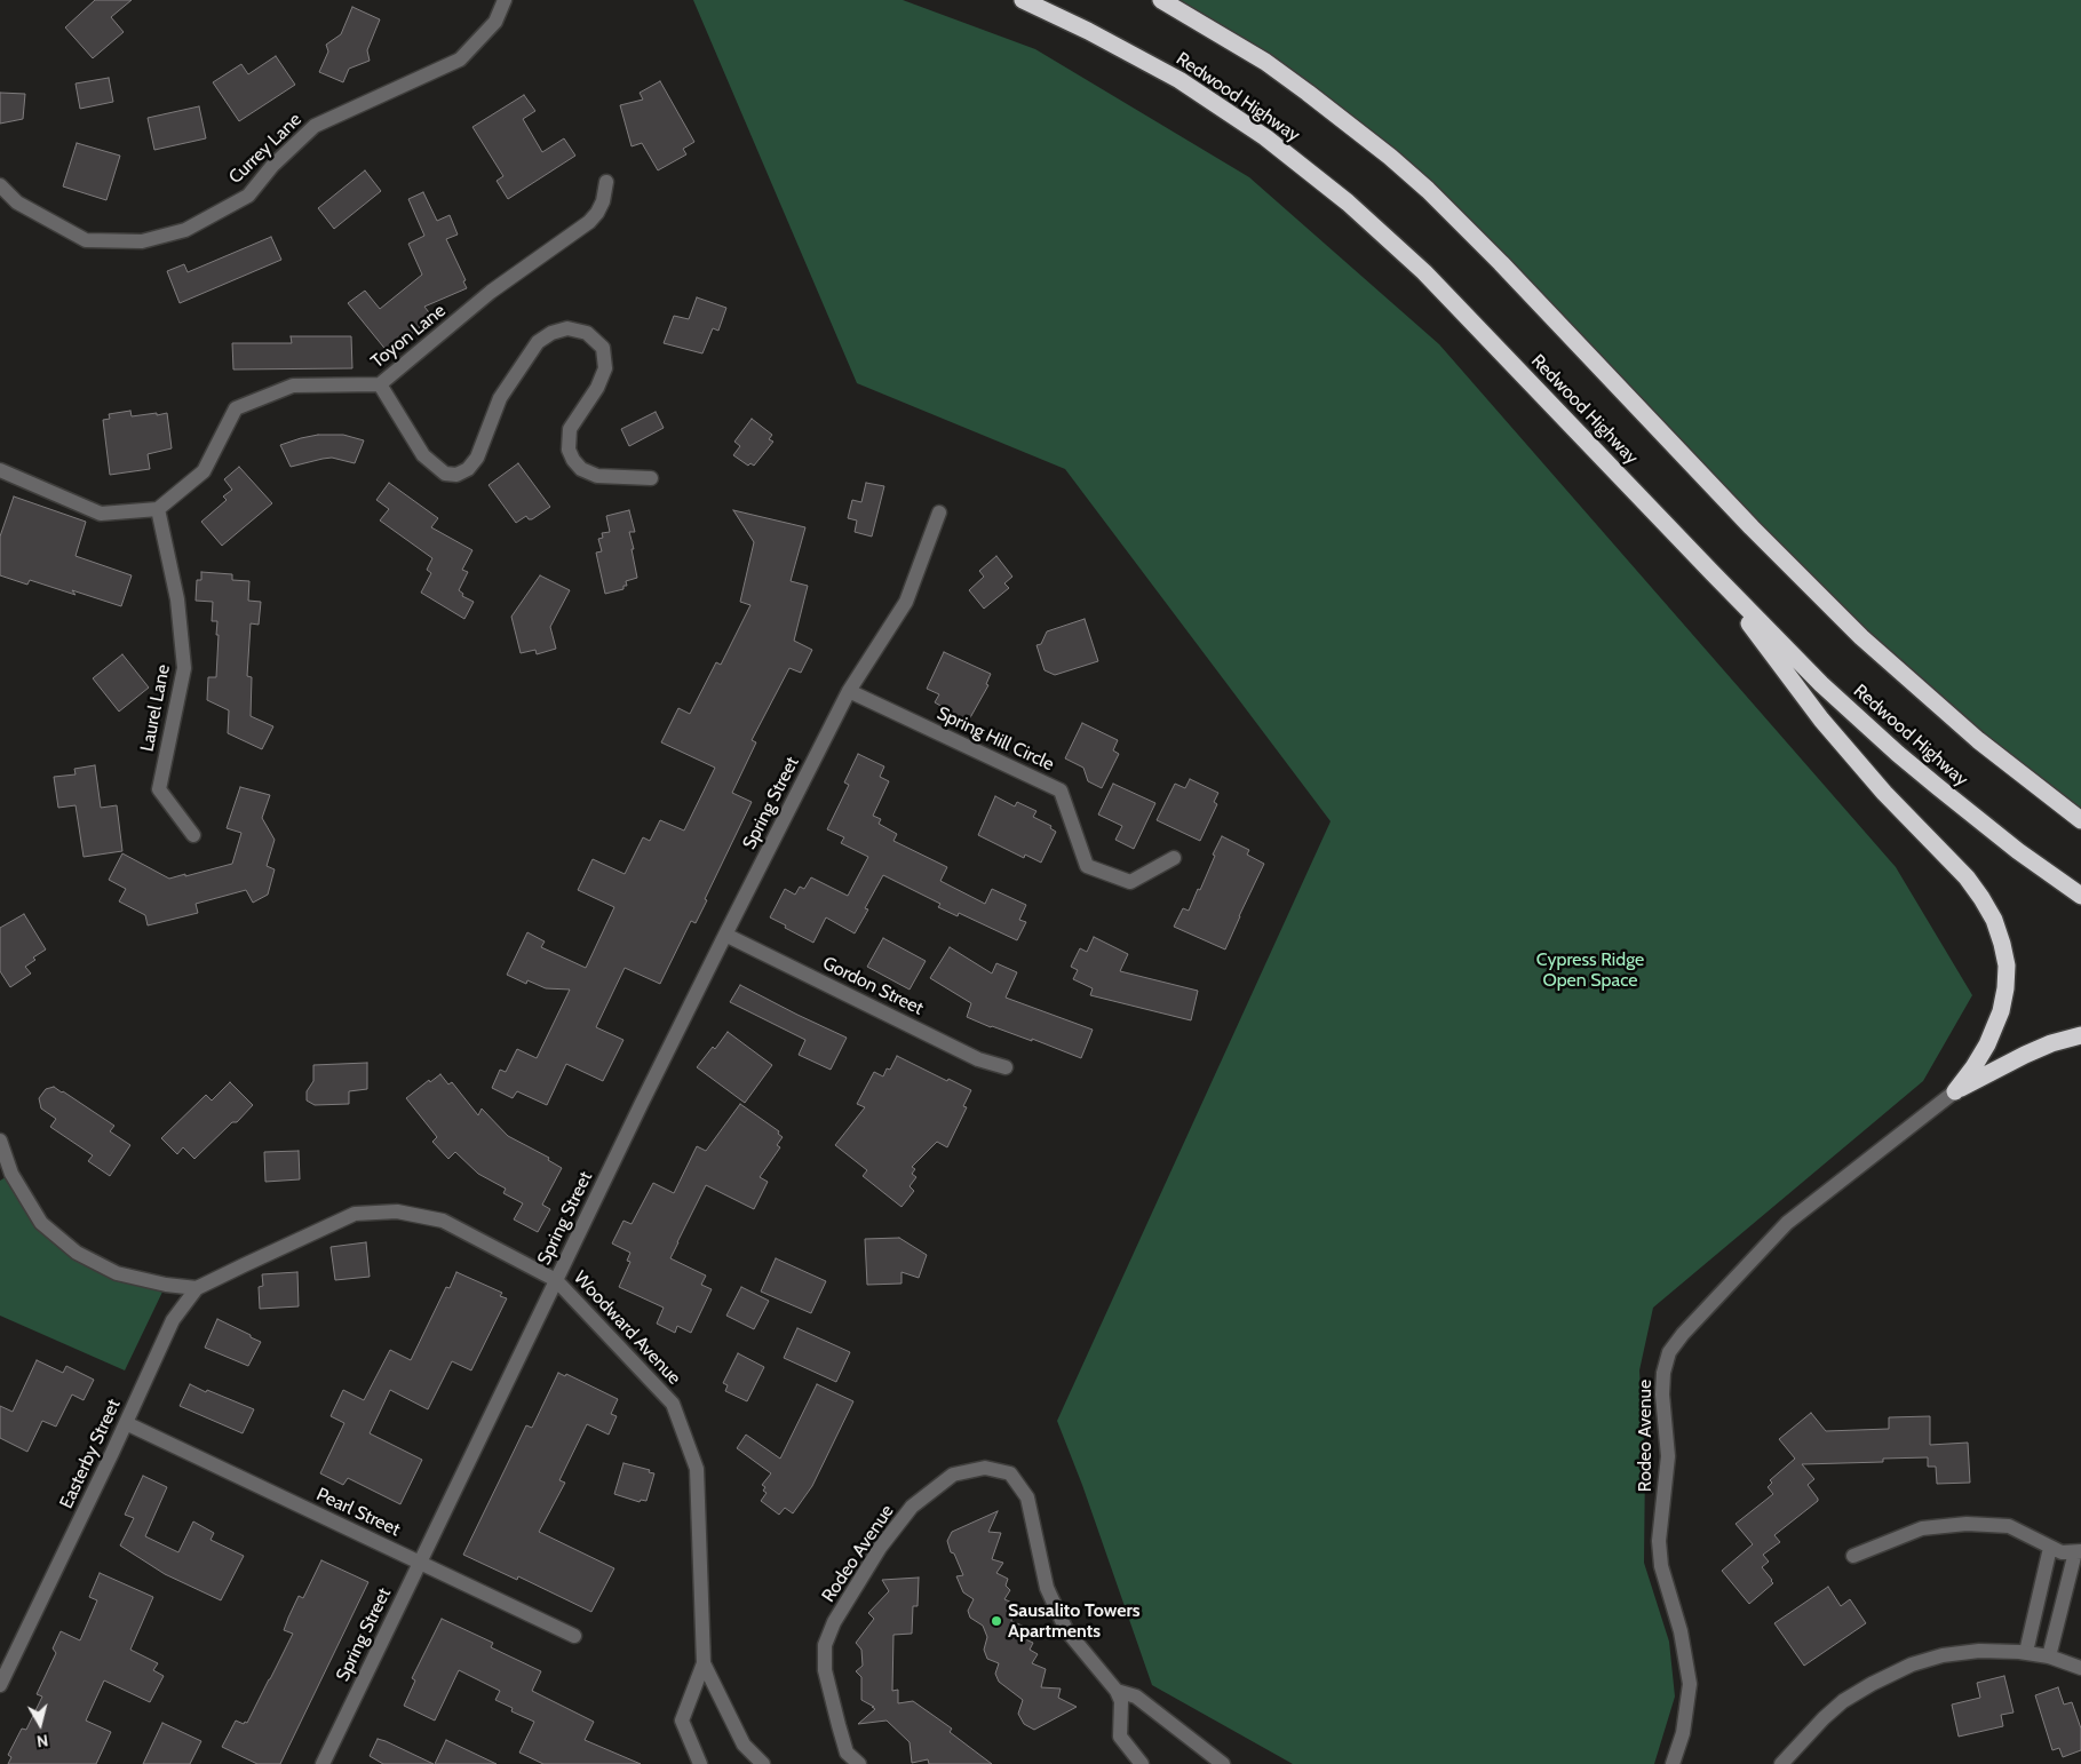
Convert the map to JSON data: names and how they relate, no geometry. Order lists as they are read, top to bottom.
{
  "streets": {
    "highway": ["Redwood Highway"],
    "street": [
      "Currey Lane",
      "Toyon Lane",
      "Laurel Lane",
      "Spring Hill Circle",
      "Spring Street",
      "Gordon Street",
      "Woodward Avenue",
      "Rodeo Avenue",
      "Easterby Street",
      "Pearl Street"
    ]
  },
  "crossings": [
    ["Toyon Lane", "Laurel Lane"],
    ["Spring Hill Circle", "Spring Street"],
    ["Spring Street", "Gordon Street"],
    ["Spring Street", "Woodward Avenue"],
    ["Spring Street", "Pearl Street"],
    ["Woodward Avenue", "Easterby Street"],
    ["Easterby Street", "Pearl Street"]
  ],
  "parks": ["Cypress Ridge Open Space"],
  "places": ["Sausalito Towers Apartments"],
  "north": "bottom"
}
